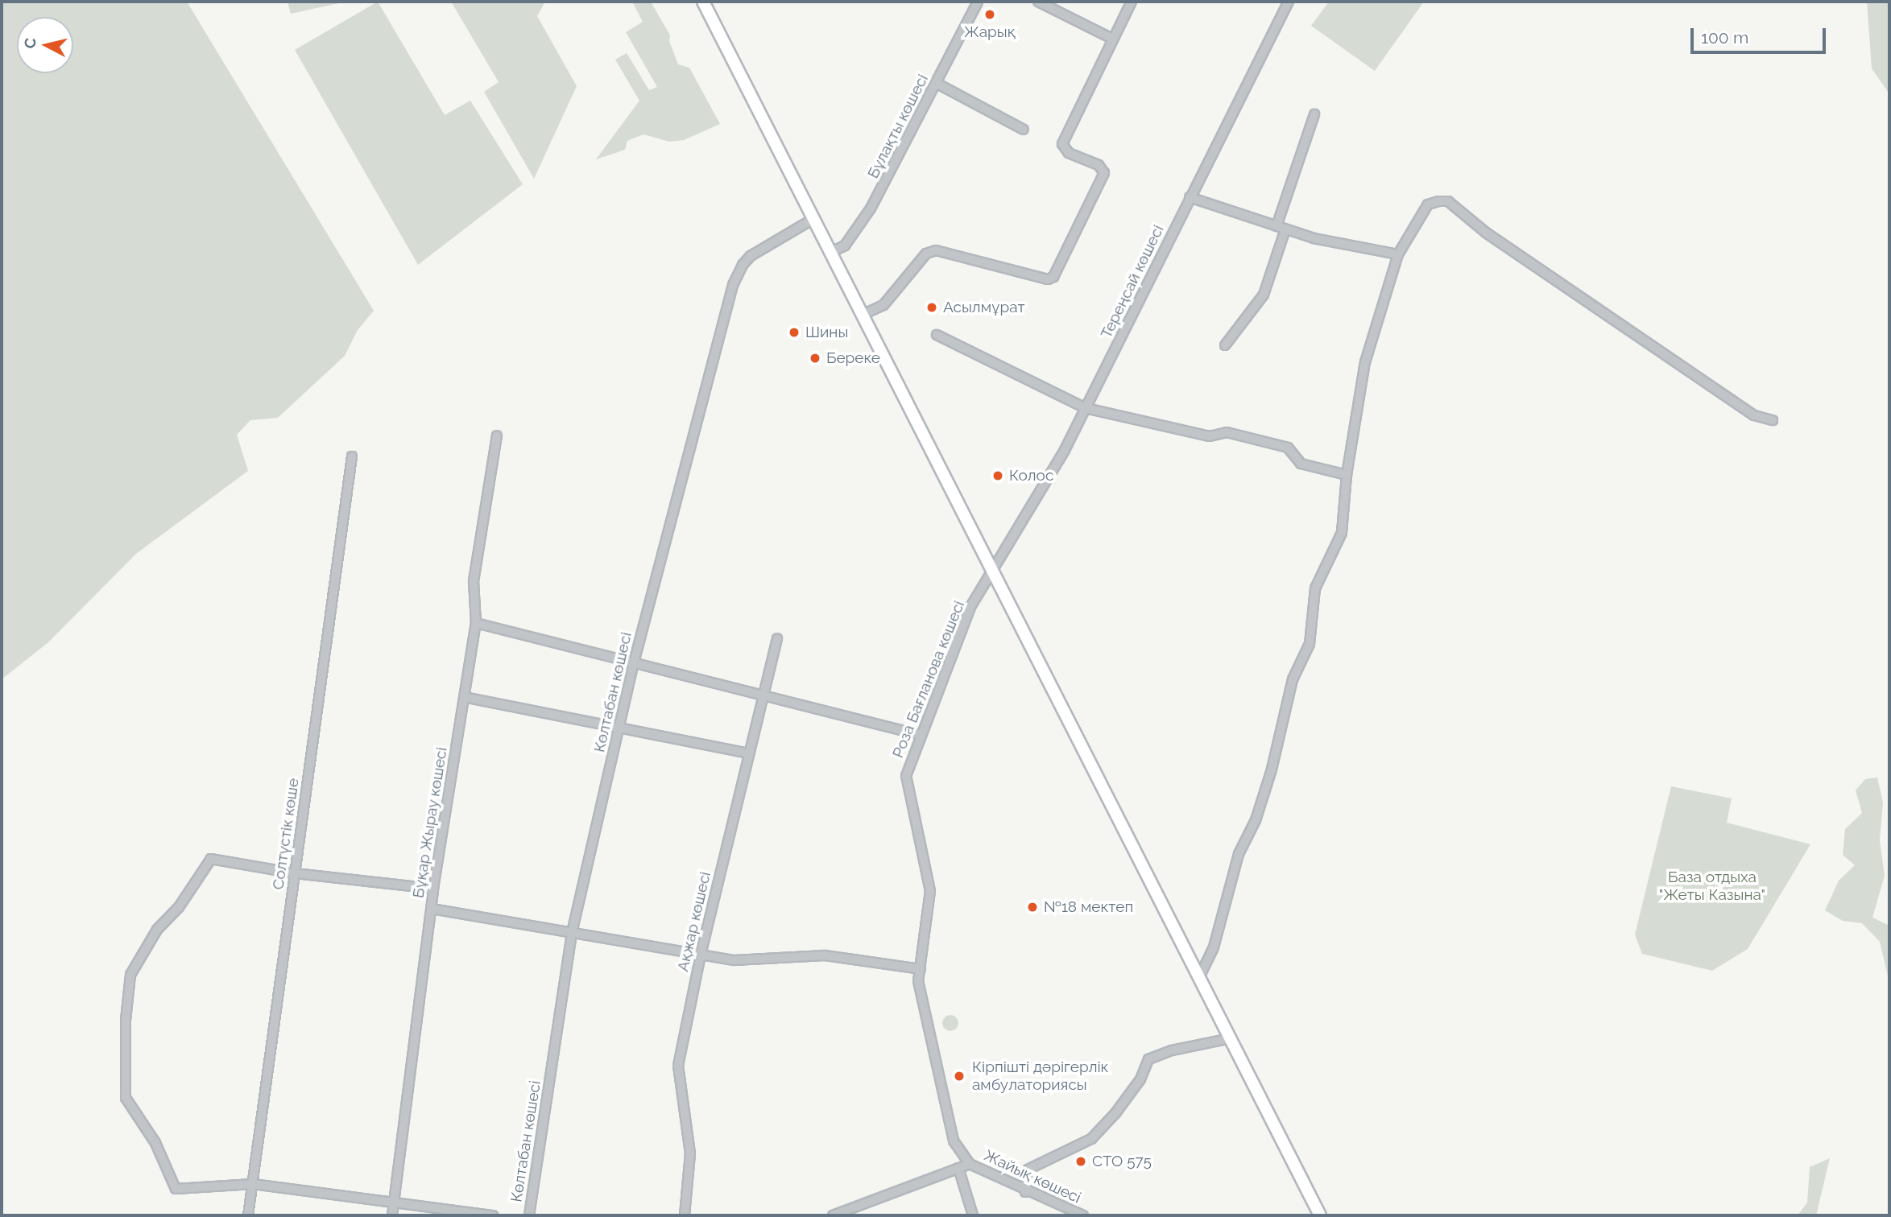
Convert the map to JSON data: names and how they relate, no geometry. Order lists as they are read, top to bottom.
{
  "streets": {
    "street": [
      "Бұлақты көшесі",
      "Тереңсай көшесі",
      "Роза Бағланова көшесі",
      "Көлтабан көшесі",
      "Бұқар Жырау көшесі",
      "Солтүстік көше",
      "Ақжар көшесі",
      "Жайық көшесі"
    ]
  },
  "crossings": [
    ["Тереңсай көшесі", "Роза Бағланова көшесі"],
    ["Роза Бағланова көшесі", "Жайық көшесі"]
  ],
  "parks": ["База отдыха \"Жеты Казына\""],
  "places": [
    "Жарық",
    "Асылмұрат",
    "Шины",
    "Береке",
    "Колос",
    "№18 мектеп",
    "Кірпішті дәрігерлік амбулаториясы",
    "СТО 575"
  ],
  "scale_bar": "100 m",
  "north": "left"
}
